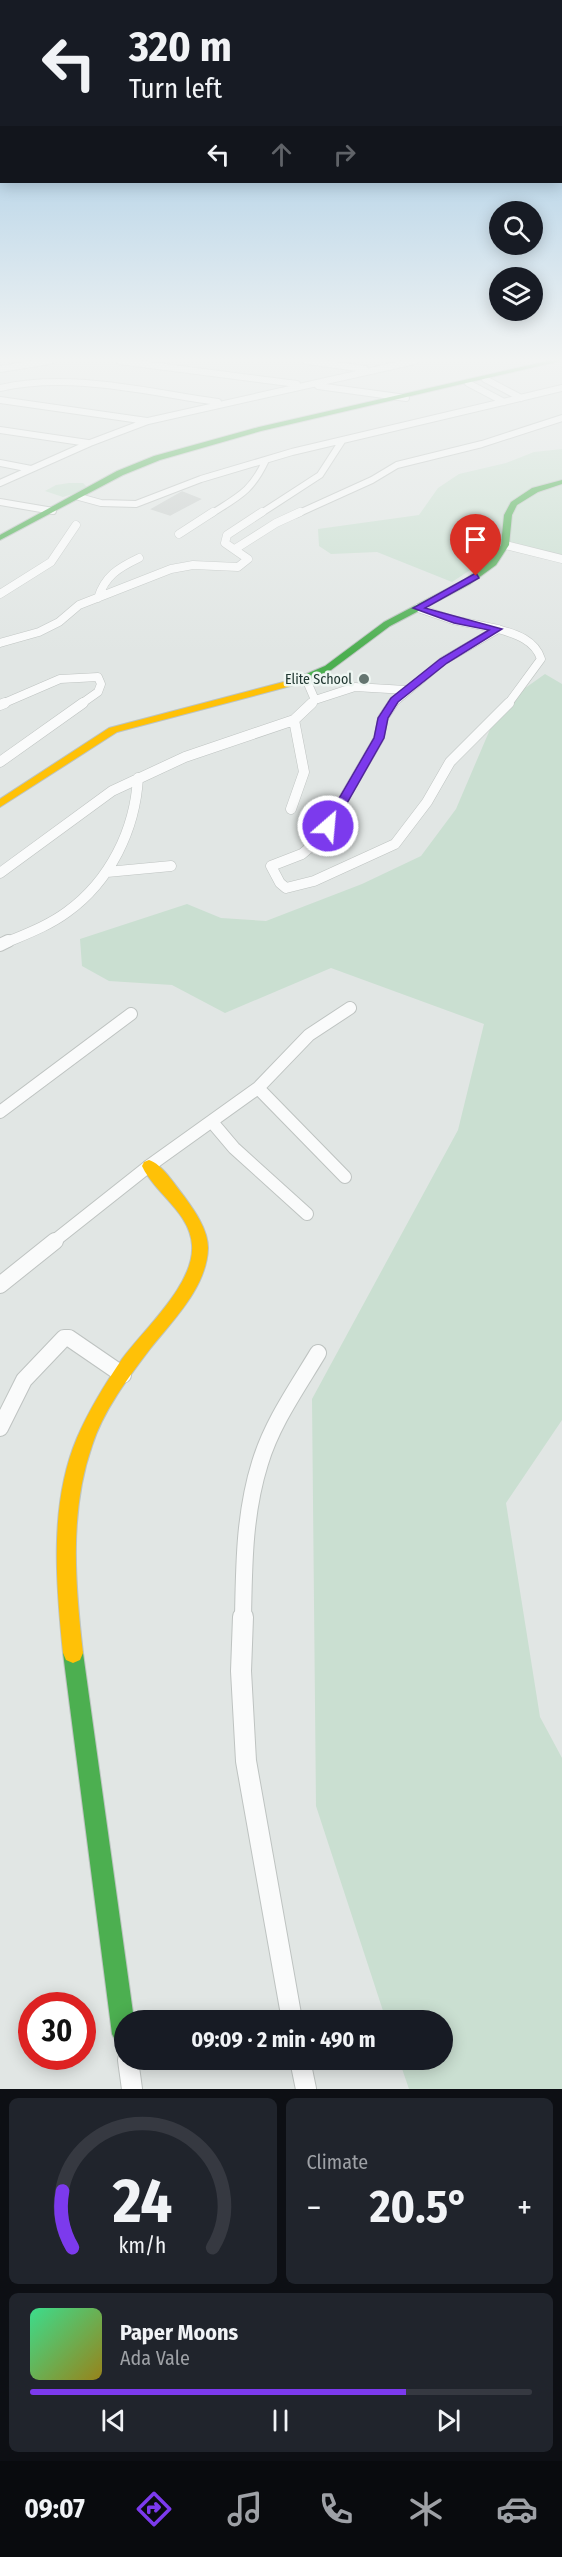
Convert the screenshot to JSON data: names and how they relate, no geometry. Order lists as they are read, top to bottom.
{
  "places": ["Elite School"],
  "page": {
    "turn": ["320 m", "Turn left"],
    "limit": "30",
    "trip": "09:09 · 2 min · 490 m",
    "tile": "Climate",
    "heat": ["−", "20.5°", "+"],
    "song": ["Paper Moons", "Ada Vale"],
    "tabs": "09:07",
    "gauge": ["24", "km/h"]
  }
}
